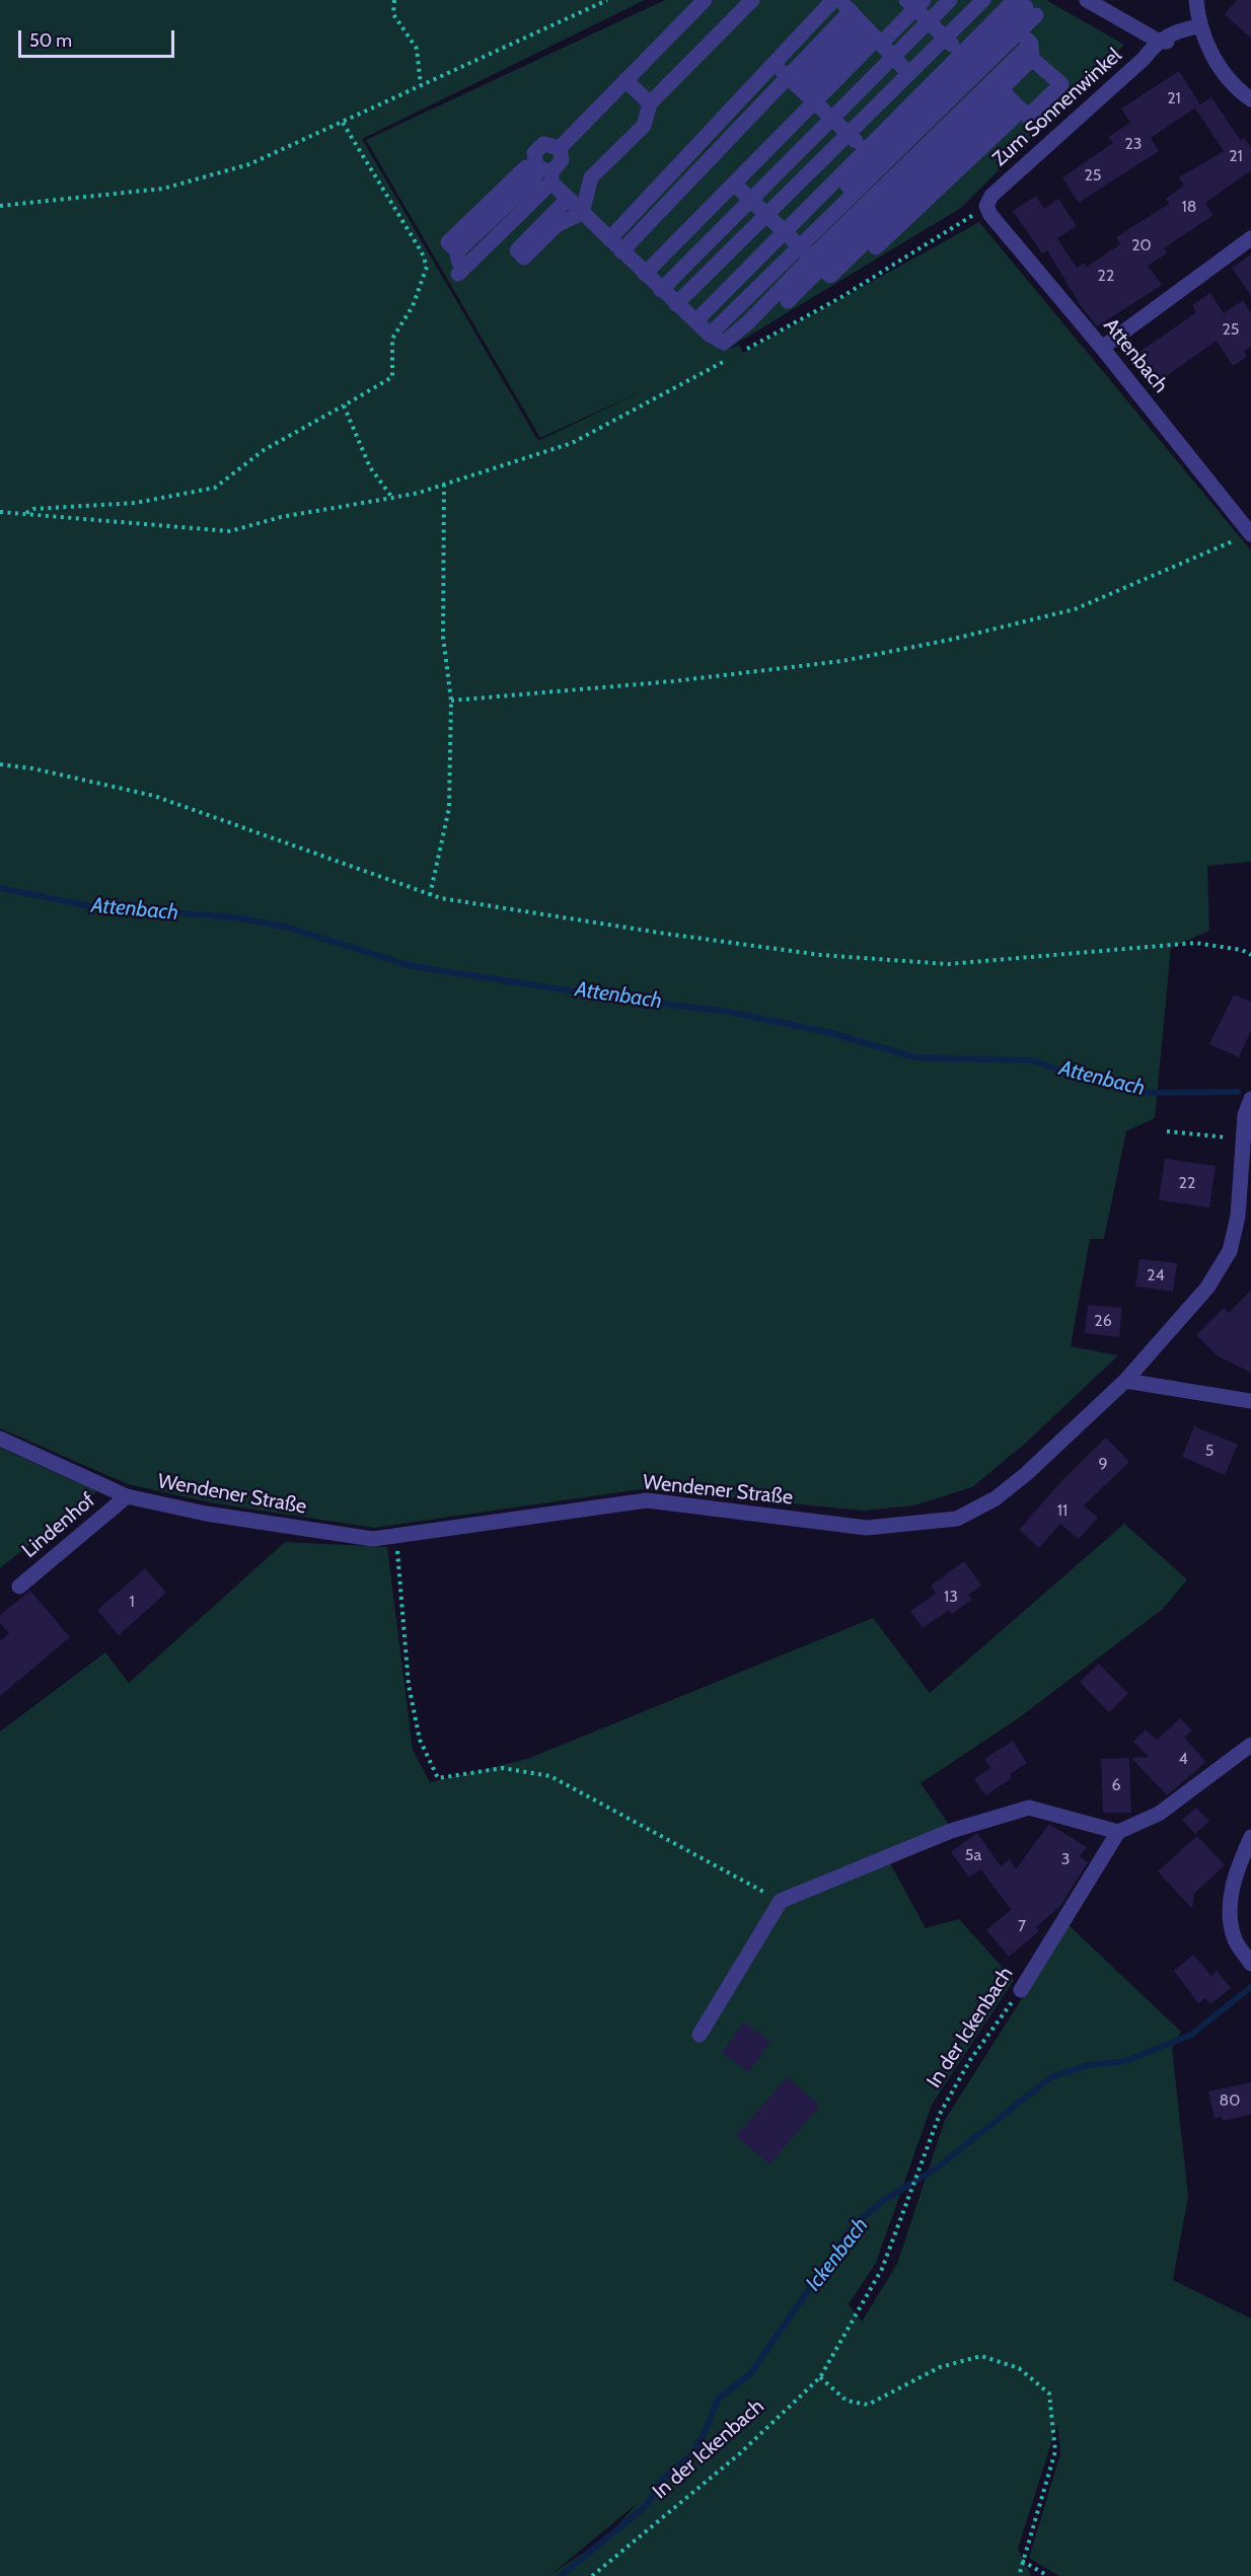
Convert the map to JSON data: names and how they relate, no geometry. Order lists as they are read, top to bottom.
{
  "streets": {
    "street": [
      "Zum Sonnenwinkel",
      "Attenbach",
      "Wendener Straße",
      "Lindenhof",
      "In der Ickenbach"
    ]
  },
  "crossings": [
    ["Zum Sonnenwinkel", "Attenbach"],
    ["Wendener Straße", "Lindenhof"]
  ],
  "water": ["Attenbach", "Ickenbach"],
  "house_numbers": [
    "21",
    "23",
    "21",
    "25",
    "18",
    "20",
    "22",
    "25",
    "22",
    "24",
    "26",
    "5",
    "9",
    "11",
    "13",
    "1",
    "4",
    "6",
    "5a",
    "3",
    "7",
    "80"
  ],
  "scale_bar": "50 m"
}
